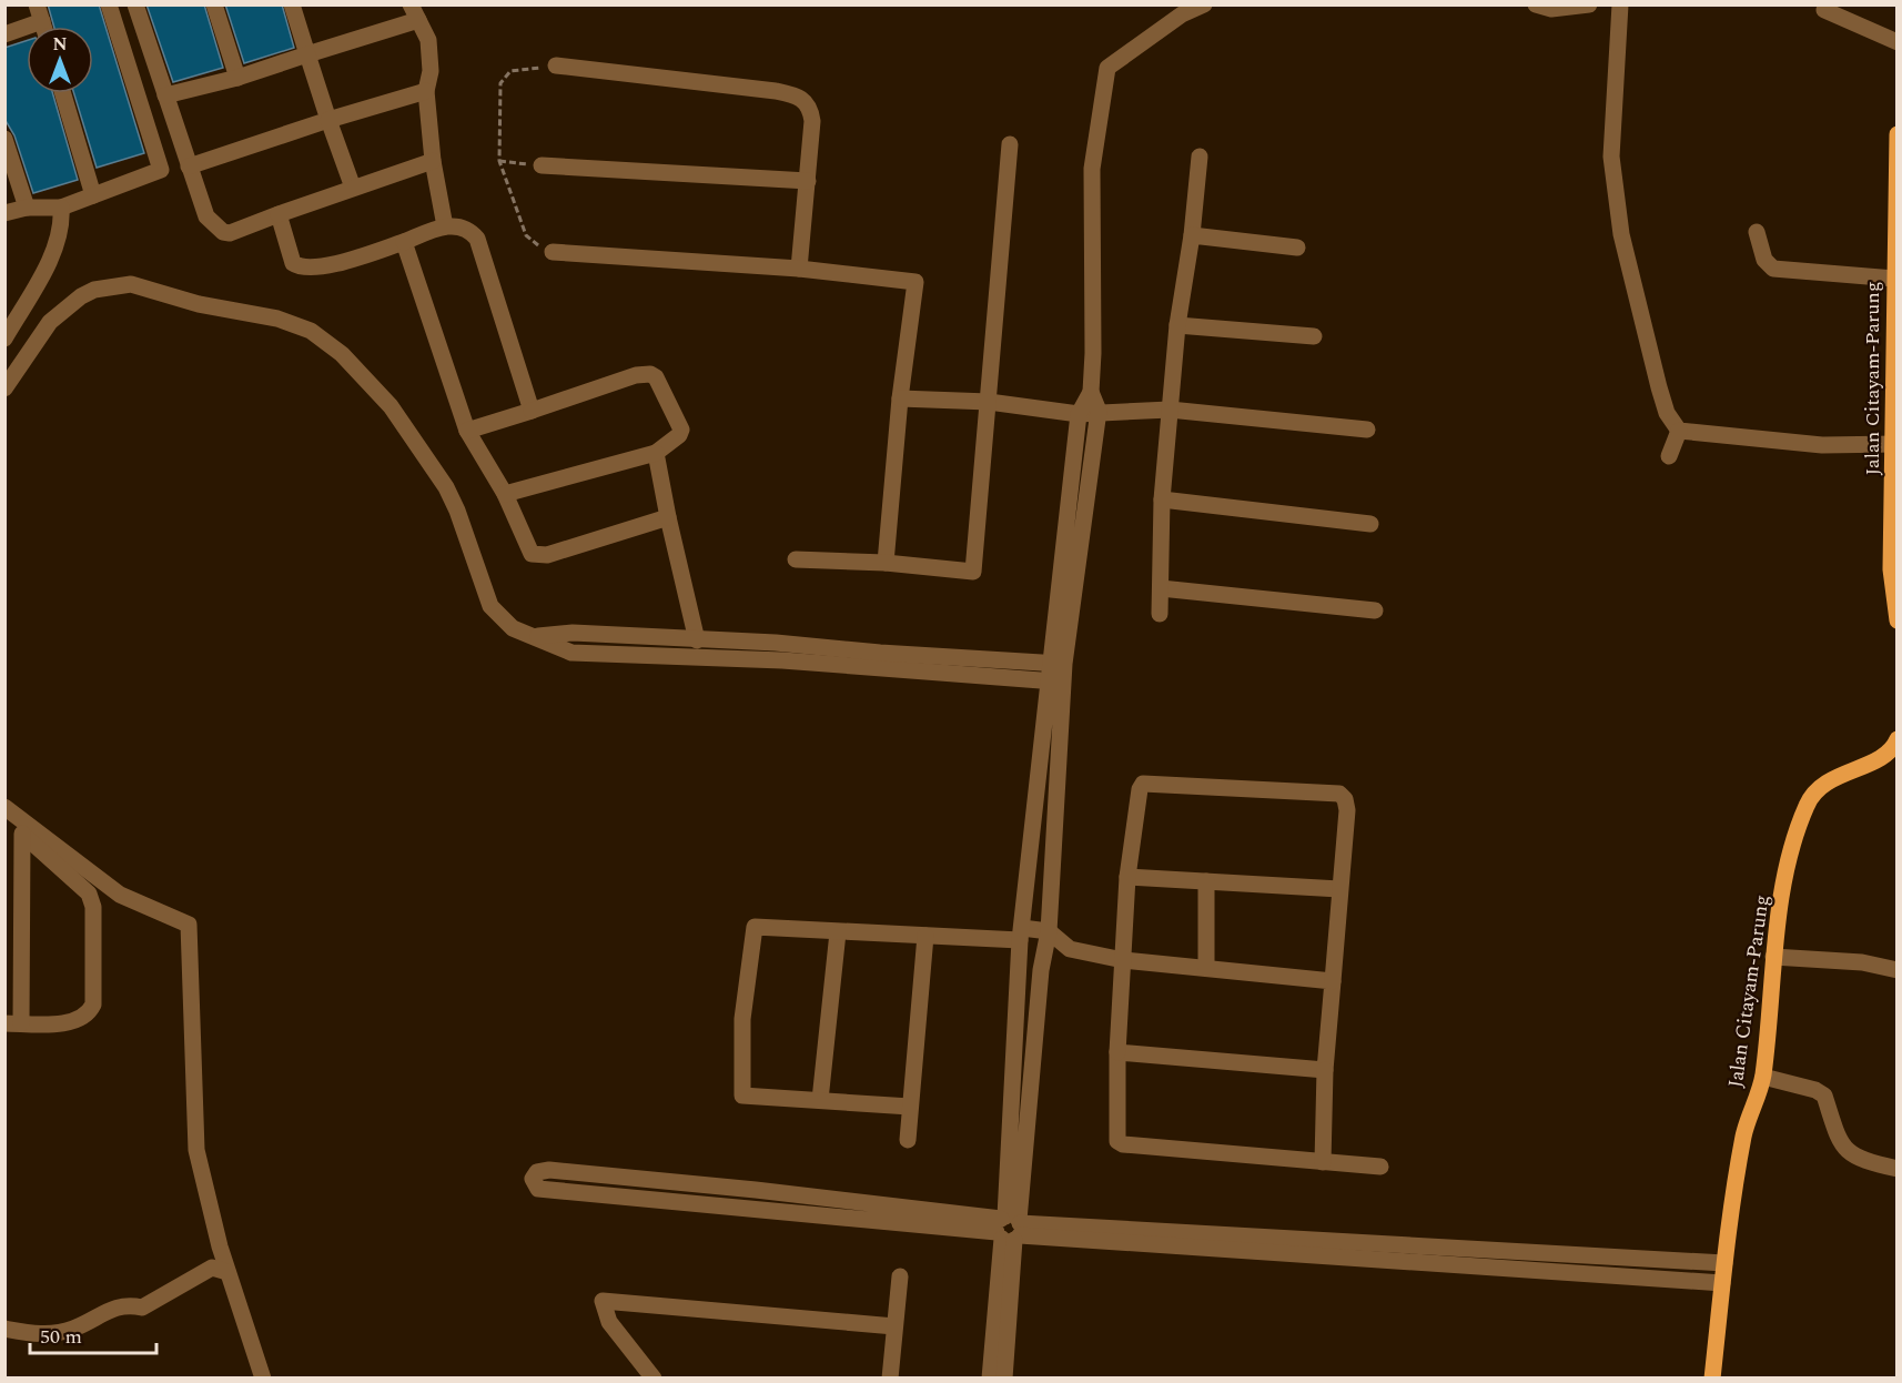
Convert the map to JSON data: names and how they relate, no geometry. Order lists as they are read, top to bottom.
{
  "streets": {
    "main road": ["Jalan Citayam-Parung"]
  },
  "scale_bar": "50 m",
  "north": "top"
}
